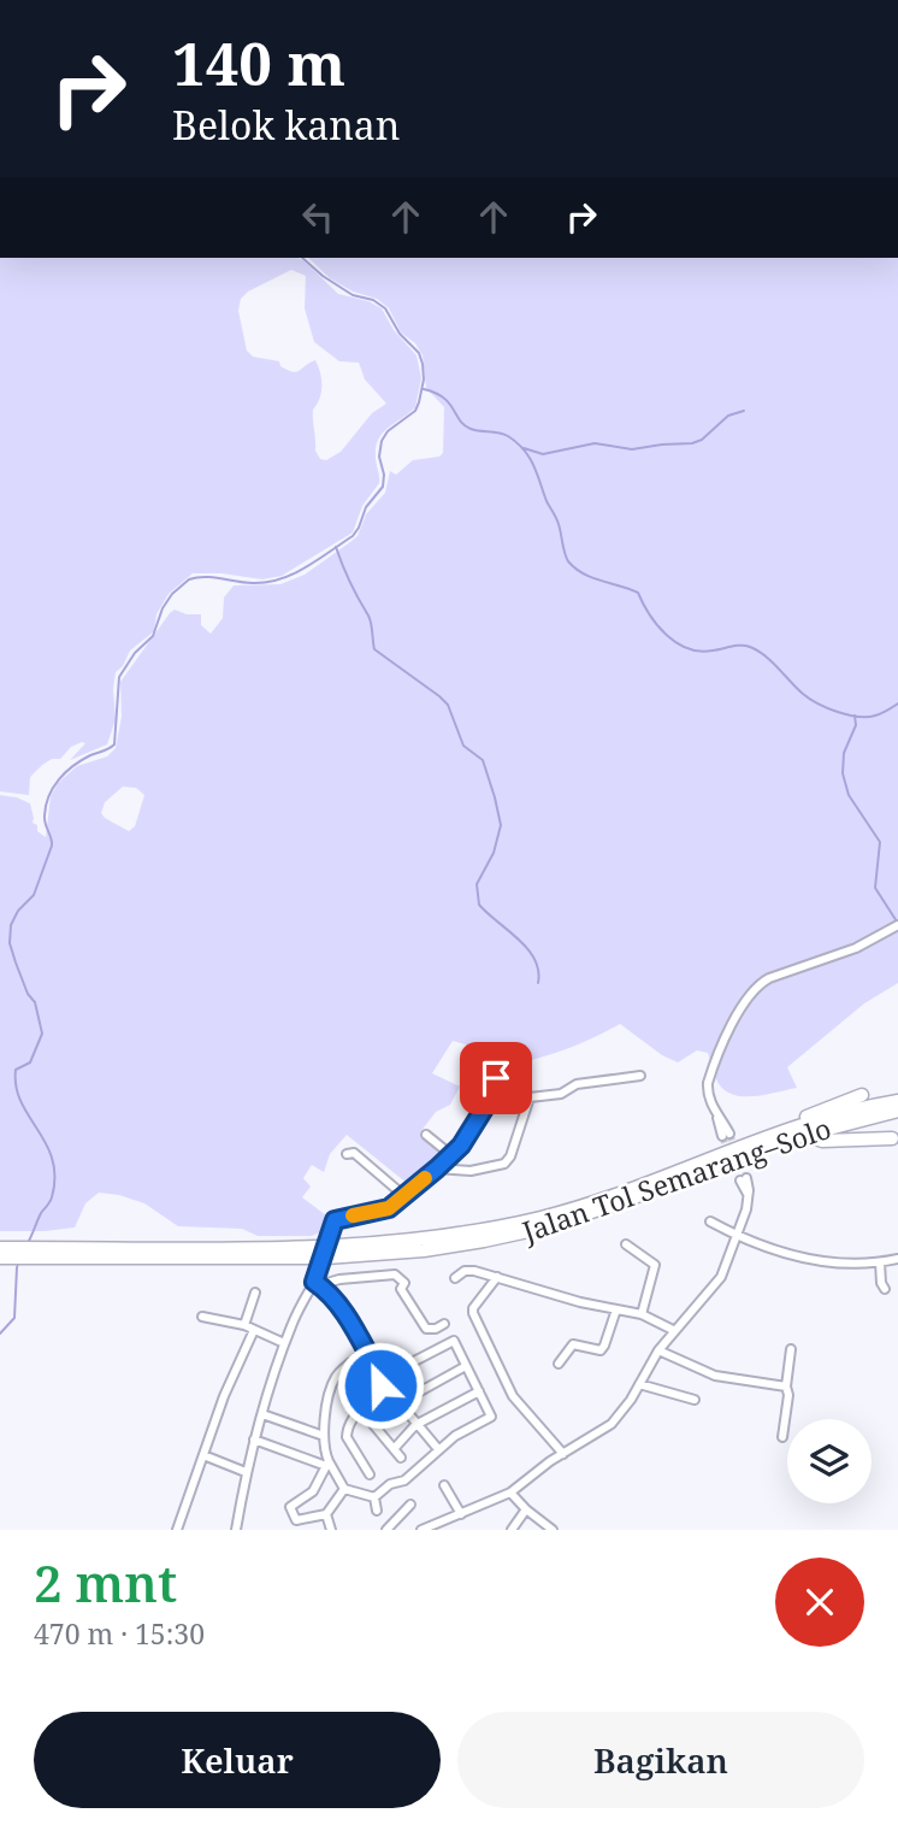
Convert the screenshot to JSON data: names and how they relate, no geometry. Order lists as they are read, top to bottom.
{
  "streets": {
    "highway": ["Jalan Tol Semarang–Solo"]
  },
  "page": {
    "turn": ["140 m", "Belok kanan"],
    "heading": ["2 mnt", "470 m · 15:30"],
    "buttons": ["Keluar", "Bagikan"]
  }
}
